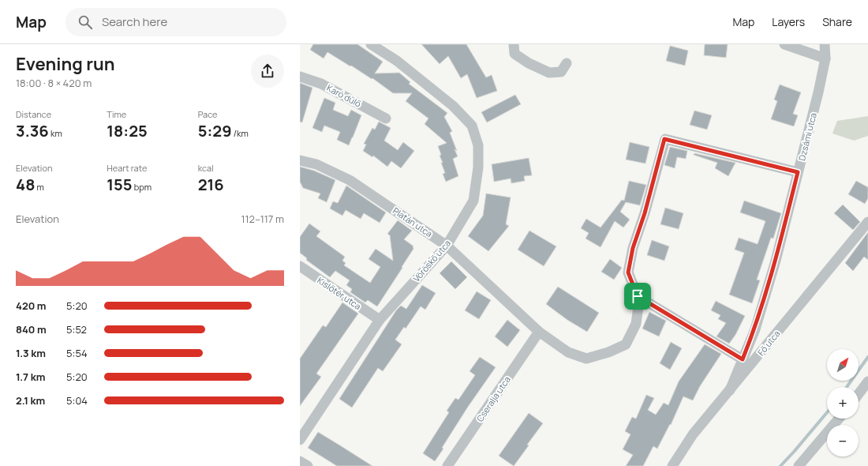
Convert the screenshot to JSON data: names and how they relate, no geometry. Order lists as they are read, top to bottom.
{
  "streets": {
    "street": [
      "Karó dűlő",
      "Dzsámi utca",
      "Platán utca",
      "Vöröskő utca",
      "Kislőtér utca",
      "Fő utca",
      "Cseralja utca"
    ]
  },
  "crossings": [
    ["Dzsámi utca", "Fő utca"],
    ["Platán utca", "Vöröskő utca"],
    ["Platán utca", "Cseralja utca"],
    ["Vöröskő utca", "Kislőtér utca"]
  ],
  "north": "top right",
  "page": {
    "header": "Map",
    "search": "Search here",
    "nav": ["Map", "Layers", "Share"],
    "heading": ["Evening run", "18:00 · 8 × 420 m"],
    "stats": [
      ["Distance", "3.36 km"],
      ["Time", "18:25"],
      ["Pace", "5:29 /km"],
      ["Elevation", "48 m"],
      ["Heart rate", "155 bpm"],
      ["kcal", "216"]
    ],
    "chart": ["Elevation", "112–117 m"],
    "list": [
      {
        "name": "420 m",
        "note": "5:20"
      },
      {
        "name": "840 m",
        "note": "5:52"
      },
      {
        "name": "1.3 km",
        "note": "5:54"
      },
      {
        "name": "1.7 km",
        "note": "5:20"
      },
      {
        "name": "2.1 km",
        "note": "5:04"
      }
    ],
    "map_buttons": ["+", "−"]
  }
}
